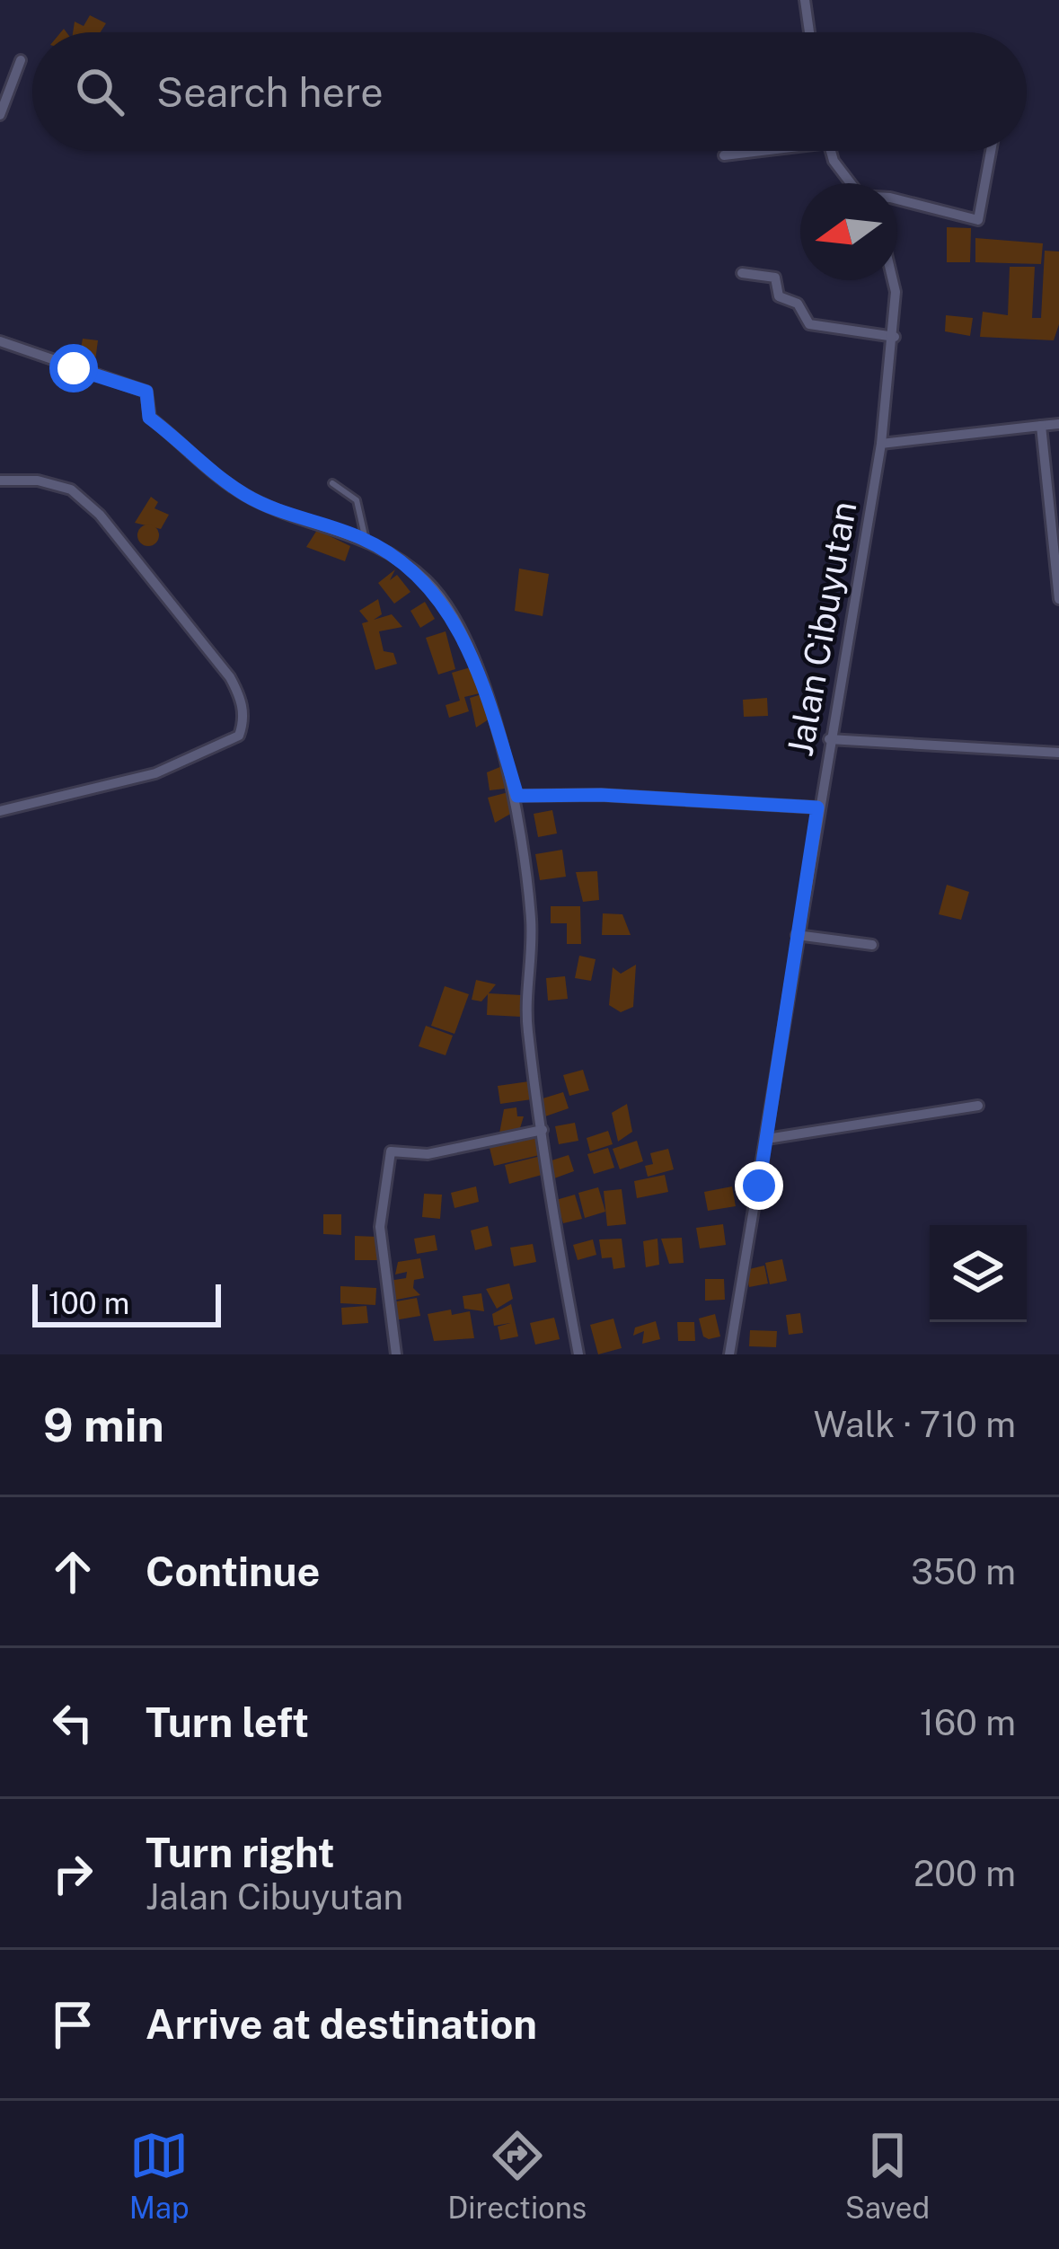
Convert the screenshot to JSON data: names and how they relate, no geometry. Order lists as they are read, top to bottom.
{
  "streets": {
    "street": ["Jalan Cibuyutan"]
  },
  "scale_bar": "100 m",
  "north": "left",
  "page": {
    "search": "Search here",
    "scale": "100 m",
    "heading": ["9 min", "Walk · 710 m"],
    "list": [
      ["Continue", "350 m"],
      ["Turn left", "160 m"],
      ["Turn right", "Jalan Cibuyutan", "200 m"],
      "Arrive at destination"
    ],
    "nav": ["Map", "Directions", "Saved"]
  }
}
